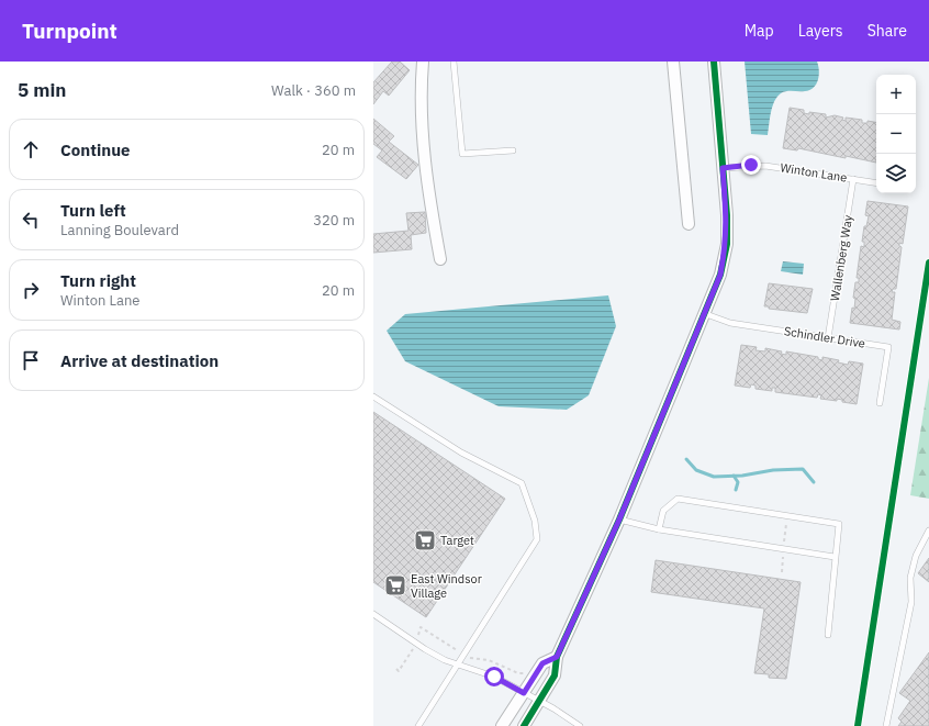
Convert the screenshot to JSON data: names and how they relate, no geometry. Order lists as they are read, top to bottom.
{
  "streets": {
    "lane": ["Winton Lane", "Wallenberg Way", "Schindler Drive"]
  },
  "crossings": [
    ["Winton Lane", "Wallenberg Way"],
    ["Wallenberg Way", "Schindler Drive"]
  ],
  "places": {
    "supermarket": ["Target", "East Windsor Village"]
  },
  "page": {
    "header": "Turnpoint",
    "nav": ["Map", "Layers", "Share"],
    "heading": ["5 min", "Walk · 360 m"],
    "map_buttons": ["+", "−"],
    "list": [
      ["Continue", "20 m"],
      ["Turn left", "Lanning Boulevard", "320 m"],
      ["Turn right", "Winton Lane", "20 m"],
      "Arrive at destination"
    ]
  }
}
